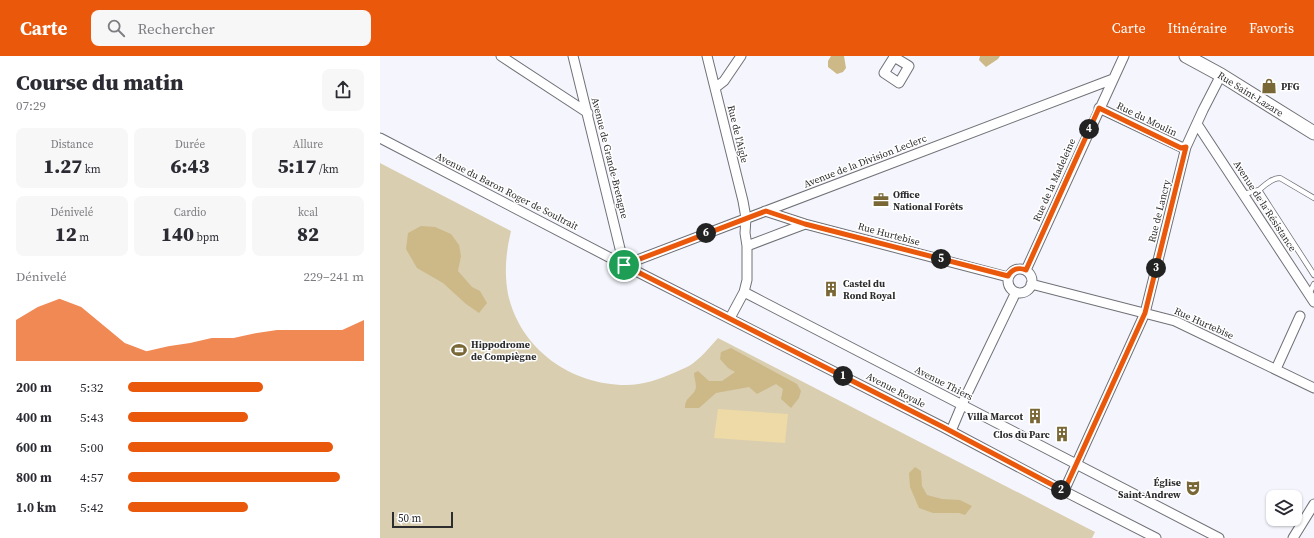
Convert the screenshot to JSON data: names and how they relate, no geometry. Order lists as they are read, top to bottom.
{
  "streets": {
    "main road": ["Rue Saint-Lazare"],
    "street": [
      "Rue du Moulin",
      "Rue de l'Aigle",
      "Avenue de Grande-Bretagne",
      "Avenue de la Division Leclerc",
      "Rue de la Madeleine",
      "Avenue du Baron Roger de Soultrait",
      "Avenue de la Résistance",
      "Rue de Lancry",
      "Rue Hurtebise",
      "Avenue Thiers",
      "Avenue Royale"
    ]
  },
  "crossings": [
    ["Rue Saint-Lazare", "Rue de Lancry"],
    ["Rue du Moulin", "Rue de la Madeleine"],
    ["Rue du Moulin", "Rue de Lancry"],
    ["Rue de l'Aigle", "Avenue de la Division Leclerc"],
    ["Rue de l'Aigle", "Avenue Thiers"],
    ["Rue de l'Aigle", "Avenue Royale"],
    ["Avenue de Grande-Bretagne", "Avenue de la Division Leclerc"],
    ["Avenue de Grande-Bretagne", "Avenue du Baron Roger de Soultrait"],
    ["Avenue de Grande-Bretagne", "Avenue Royale"],
    ["Avenue de la Division Leclerc", "Rue de la Madeleine"],
    ["Avenue de la Division Leclerc", "Avenue du Baron Roger de Soultrait"],
    ["Avenue de la Division Leclerc", "Rue Hurtebise"],
    ["Avenue de la Division Leclerc", "Avenue Royale"],
    ["Rue de la Madeleine", "Rue Hurtebise"],
    ["Avenue du Baron Roger de Soultrait", "Avenue Royale"],
    ["Avenue de la Résistance", "Rue de Lancry"],
    ["Rue de Lancry", "Rue Hurtebise"],
    ["Rue de Lancry", "Avenue Thiers"],
    ["Rue de Lancry", "Avenue Royale"]
  ],
  "places": {
    "shop": ["PFG"],
    "office": ["Office National Forêts"],
    "building": ["Castel du Rond Royal", "Villa Marcot", "Clos du Parc"],
    "sports": ["Hippodrome de Compiègne"],
    "theatre": ["Église Saint-Andrew"]
  },
  "scale_bar": "50 m",
  "page": {
    "header": "Carte",
    "search": "Rechercher",
    "nav": ["Carte", "Itinéraire", "Favoris"],
    "heading": ["Course du matin", "07:29"],
    "pins": [
      "4",
      "6",
      "5",
      "3",
      "1",
      "2"
    ],
    "stats": [
      ["Distance", "1.27 km"],
      ["Durée", "6:43"],
      ["Allure", "5:17 /km"],
      ["Dénivelé", "12 m"],
      ["Cardio", "140 bpm"],
      ["kcal", "82"]
    ],
    "chart": ["Dénivelé", "229–241 m"],
    "list": [
      {
        "name": "200 m",
        "note": "5:32"
      },
      {
        "name": "400 m",
        "note": "5:43"
      },
      {
        "name": "600 m",
        "note": "5:00"
      },
      {
        "name": "800 m",
        "note": "4:57"
      },
      {
        "name": "1.0 km",
        "note": "5:42"
      }
    ],
    "scale": "50 m"
  }
}
